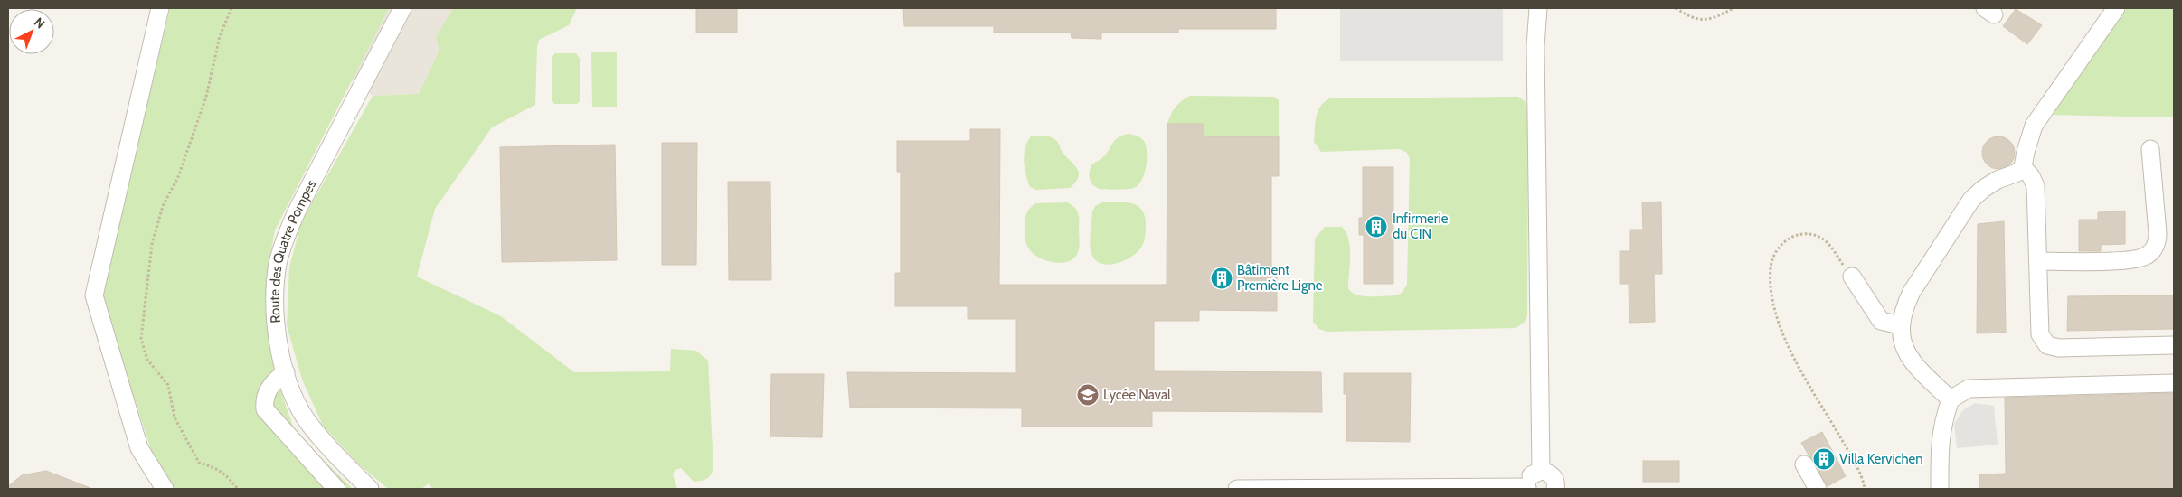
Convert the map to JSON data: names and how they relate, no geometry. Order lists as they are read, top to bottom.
{
  "streets": {
    "street": ["Route des Quatre Pompes"]
  },
  "places": {
    "building": ["Infirmerie du CIN", "Bâtiment Première Ligne", "Villa Kervichen"],
    "school or university": ["Lycée Naval"]
  },
  "north": "top right"
}
